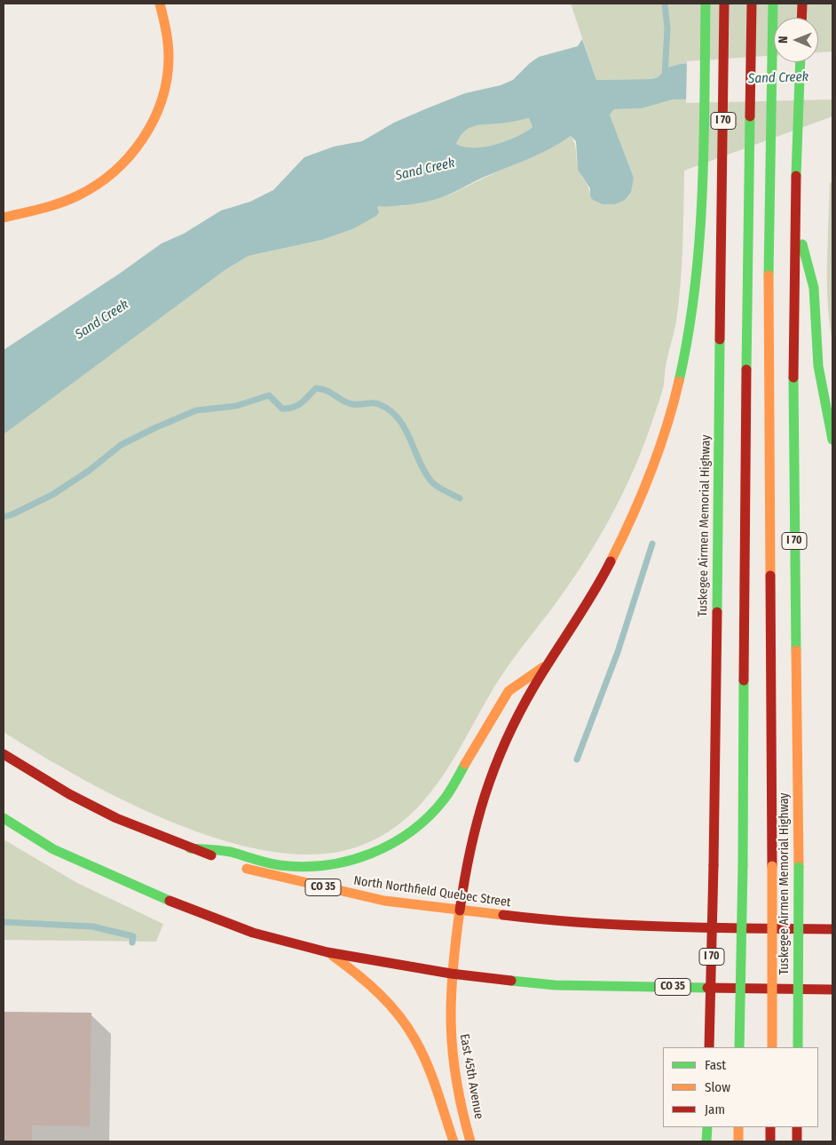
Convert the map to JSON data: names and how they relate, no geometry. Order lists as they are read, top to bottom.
{
  "streets": {
    "main road": [
      "I 70",
      "Tuskegee Airmen Memorial Highway",
      "CO 35",
      "North Northfield Quebec Street",
      "East 45th Avenue"
    ]
  },
  "crossings": [
    ["CO 35", "East 45th Avenue"],
    ["North Northfield Quebec Street", "East 45th Avenue"]
  ],
  "water": ["Sand Creek"],
  "legend": ["Fast", "Slow", "Jam"],
  "north": "left"
}
